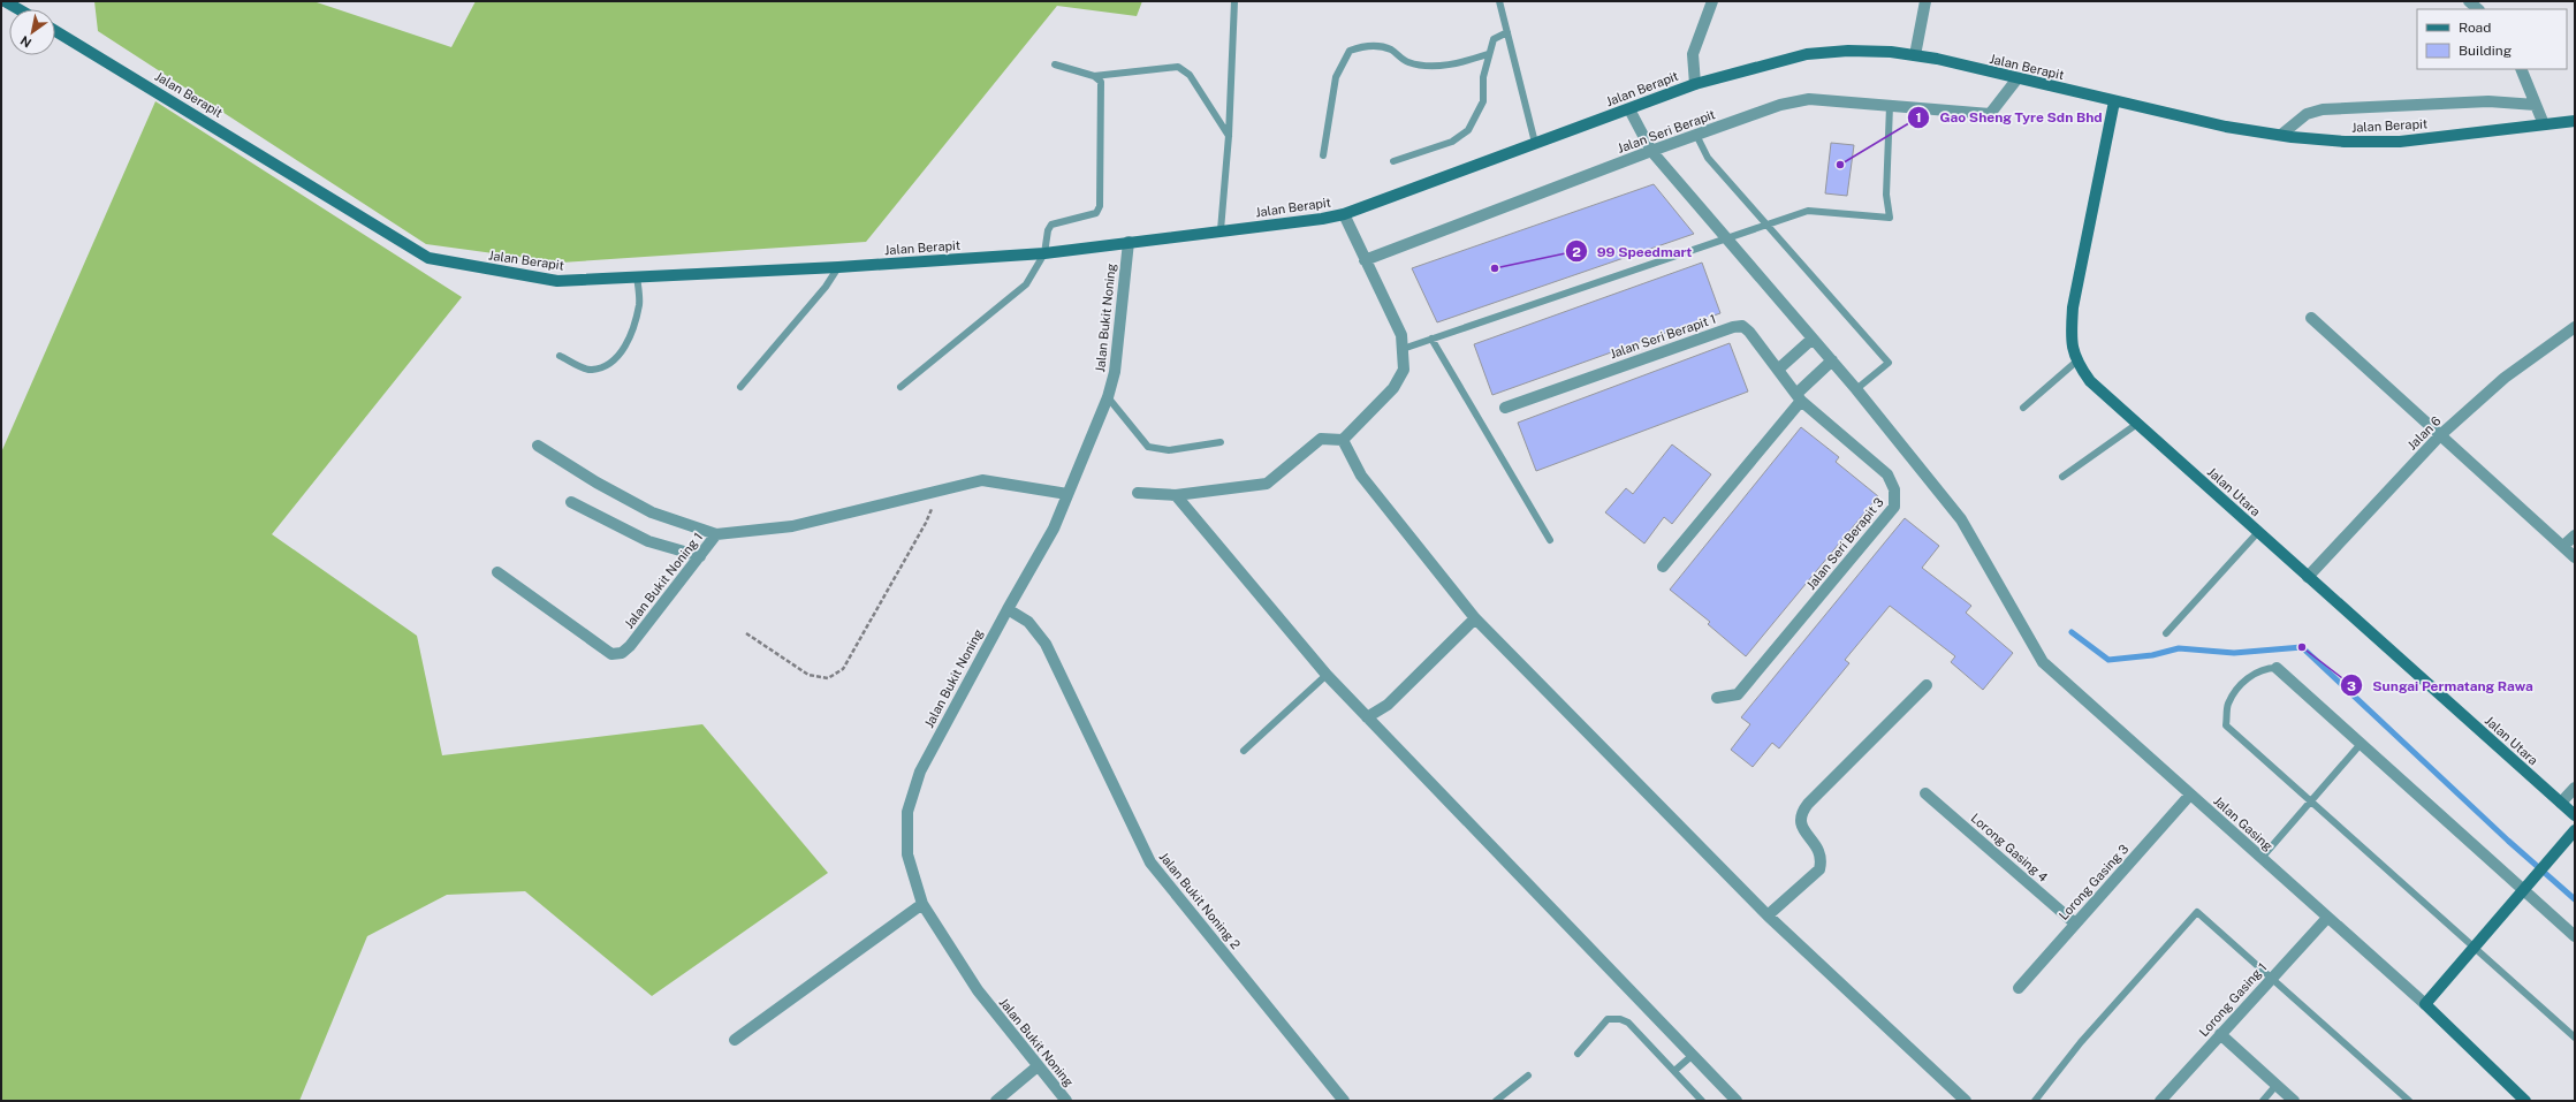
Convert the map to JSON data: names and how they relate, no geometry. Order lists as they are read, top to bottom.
{
  "streets": {
    "main road": ["Jalan Berapit", "Jalan Utara"],
    "street": [
      "Jalan Seri Berapit",
      "Jalan Bukit Noning",
      "Jalan Seri Berapit 1",
      "Jalan 6",
      "Jalan Seri Berapit 3",
      "Jalan Bukit Noning 1",
      "Jalan Gasing",
      "Lorong Gasing 4",
      "Lorong Gasing 3",
      "Jalan Bukit Noning 2",
      "Lorong Gasing 1"
    ]
  },
  "crossings": [
    ["Jalan Berapit", "Jalan Seri Berapit"],
    ["Jalan Berapit", "Jalan Bukit Noning"],
    ["Jalan Berapit", "Jalan Utara"],
    ["Jalan Berapit", "Jalan Gasing"],
    ["Jalan Seri Berapit", "Jalan Gasing"],
    ["Jalan Bukit Noning", "Jalan Bukit Noning 1"],
    ["Jalan Bukit Noning", "Jalan Bukit Noning 2"],
    ["Jalan Seri Berapit 1", "Jalan Seri Berapit 3"],
    ["Jalan 6", "Jalan Utara"],
    ["Jalan Gasing", "Lorong Gasing 3"],
    ["Jalan Gasing", "Lorong Gasing 1"],
    ["Lorong Gasing 4", "Lorong Gasing 3"]
  ],
  "places": ["Gao Sheng Tyre Sdn Bhd", "99 Speedmart", "Sungai Permatang Rawa"],
  "legend": ["Road", "Building"],
  "north": "bottom left"
}
